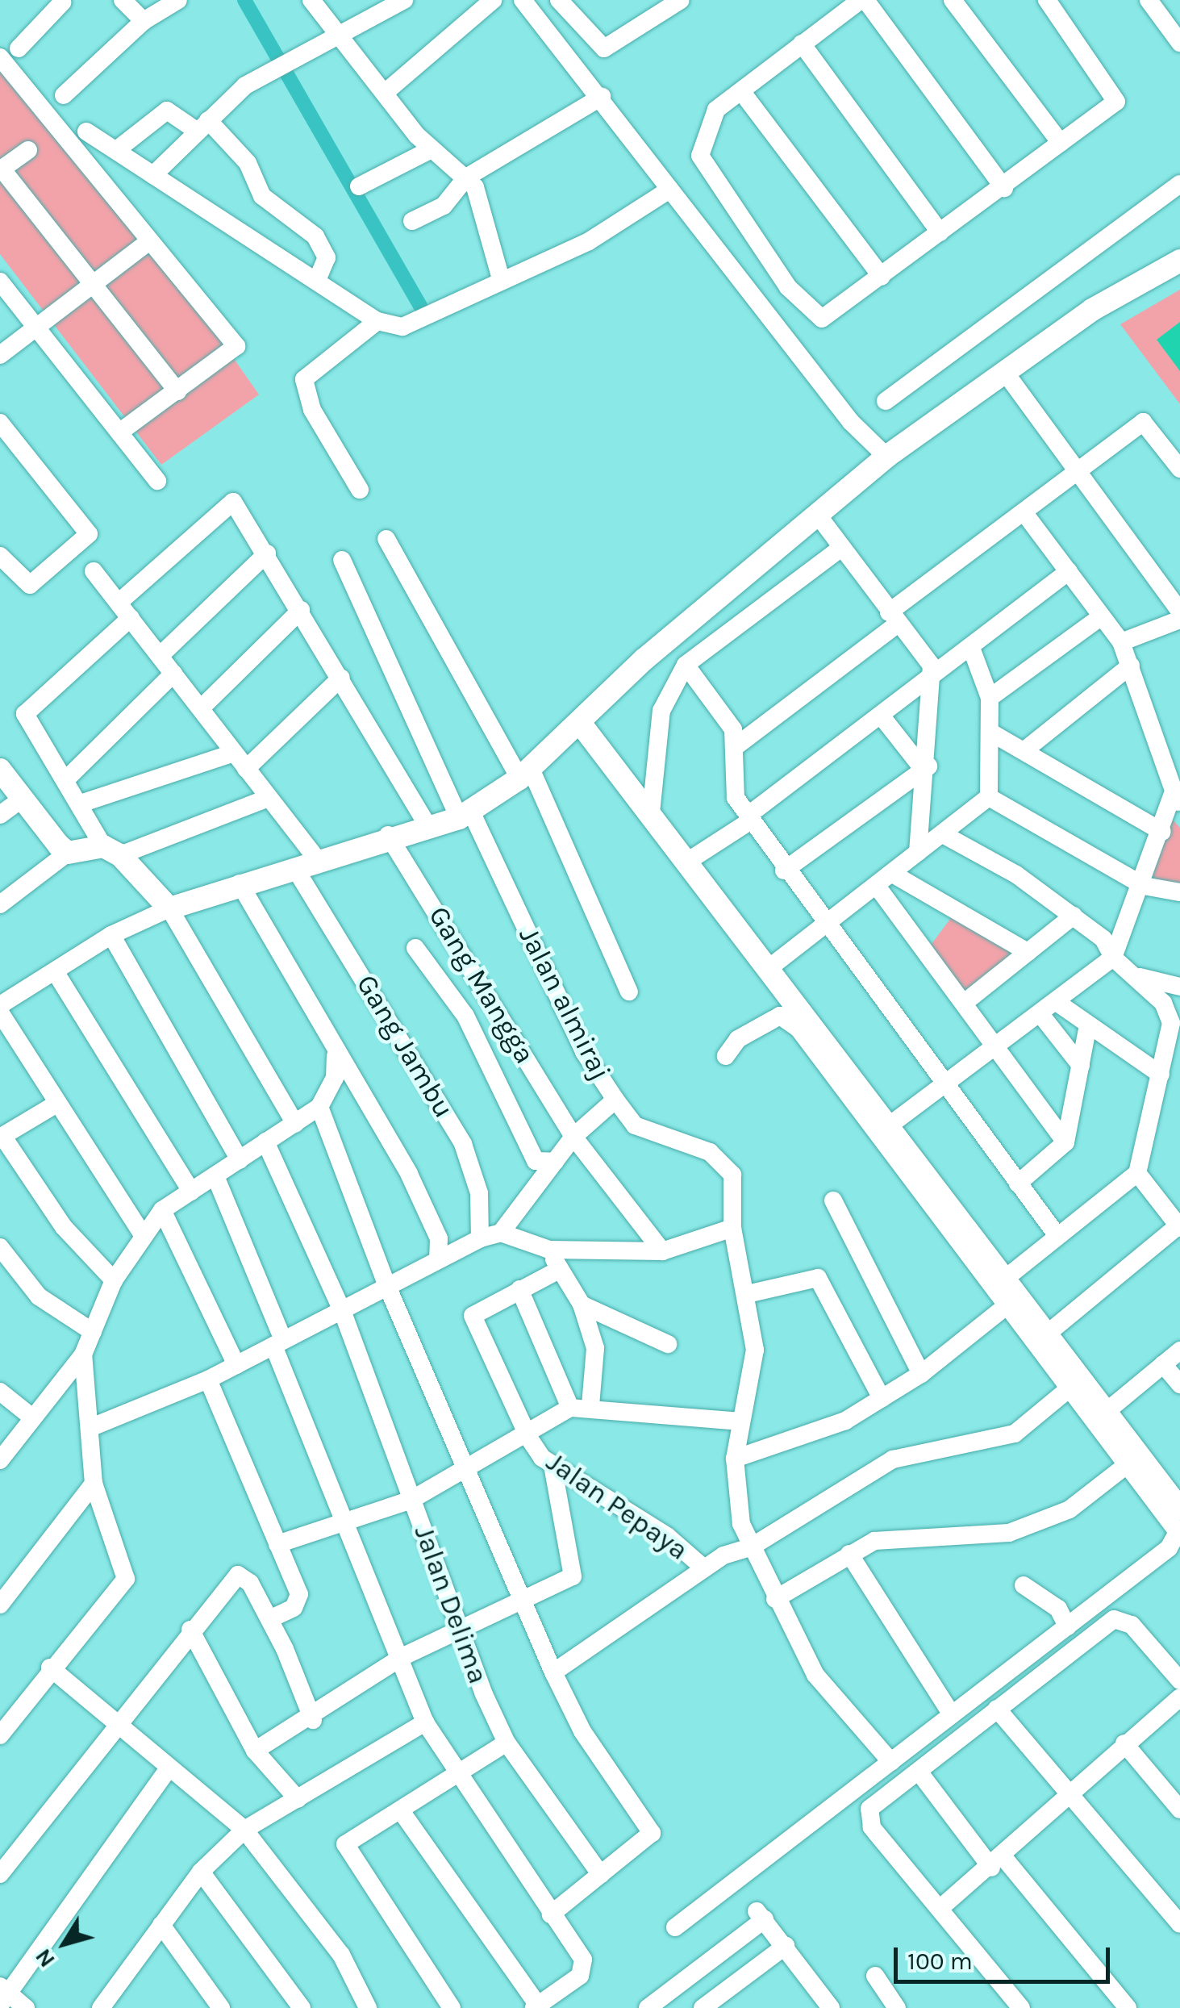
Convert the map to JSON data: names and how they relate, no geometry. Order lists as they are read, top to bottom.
{
  "streets": {
    "street": [
      "Gang Mangga",
      "Jalan almiraj",
      "Gang Jambu",
      "Jalan Pepaya",
      "Jalan Delima"
    ]
  },
  "crossings": [
    ["Jalan almiraj", "Jalan Pepaya"]
  ],
  "scale_bar": "100 m",
  "north": "bottom left"
}
